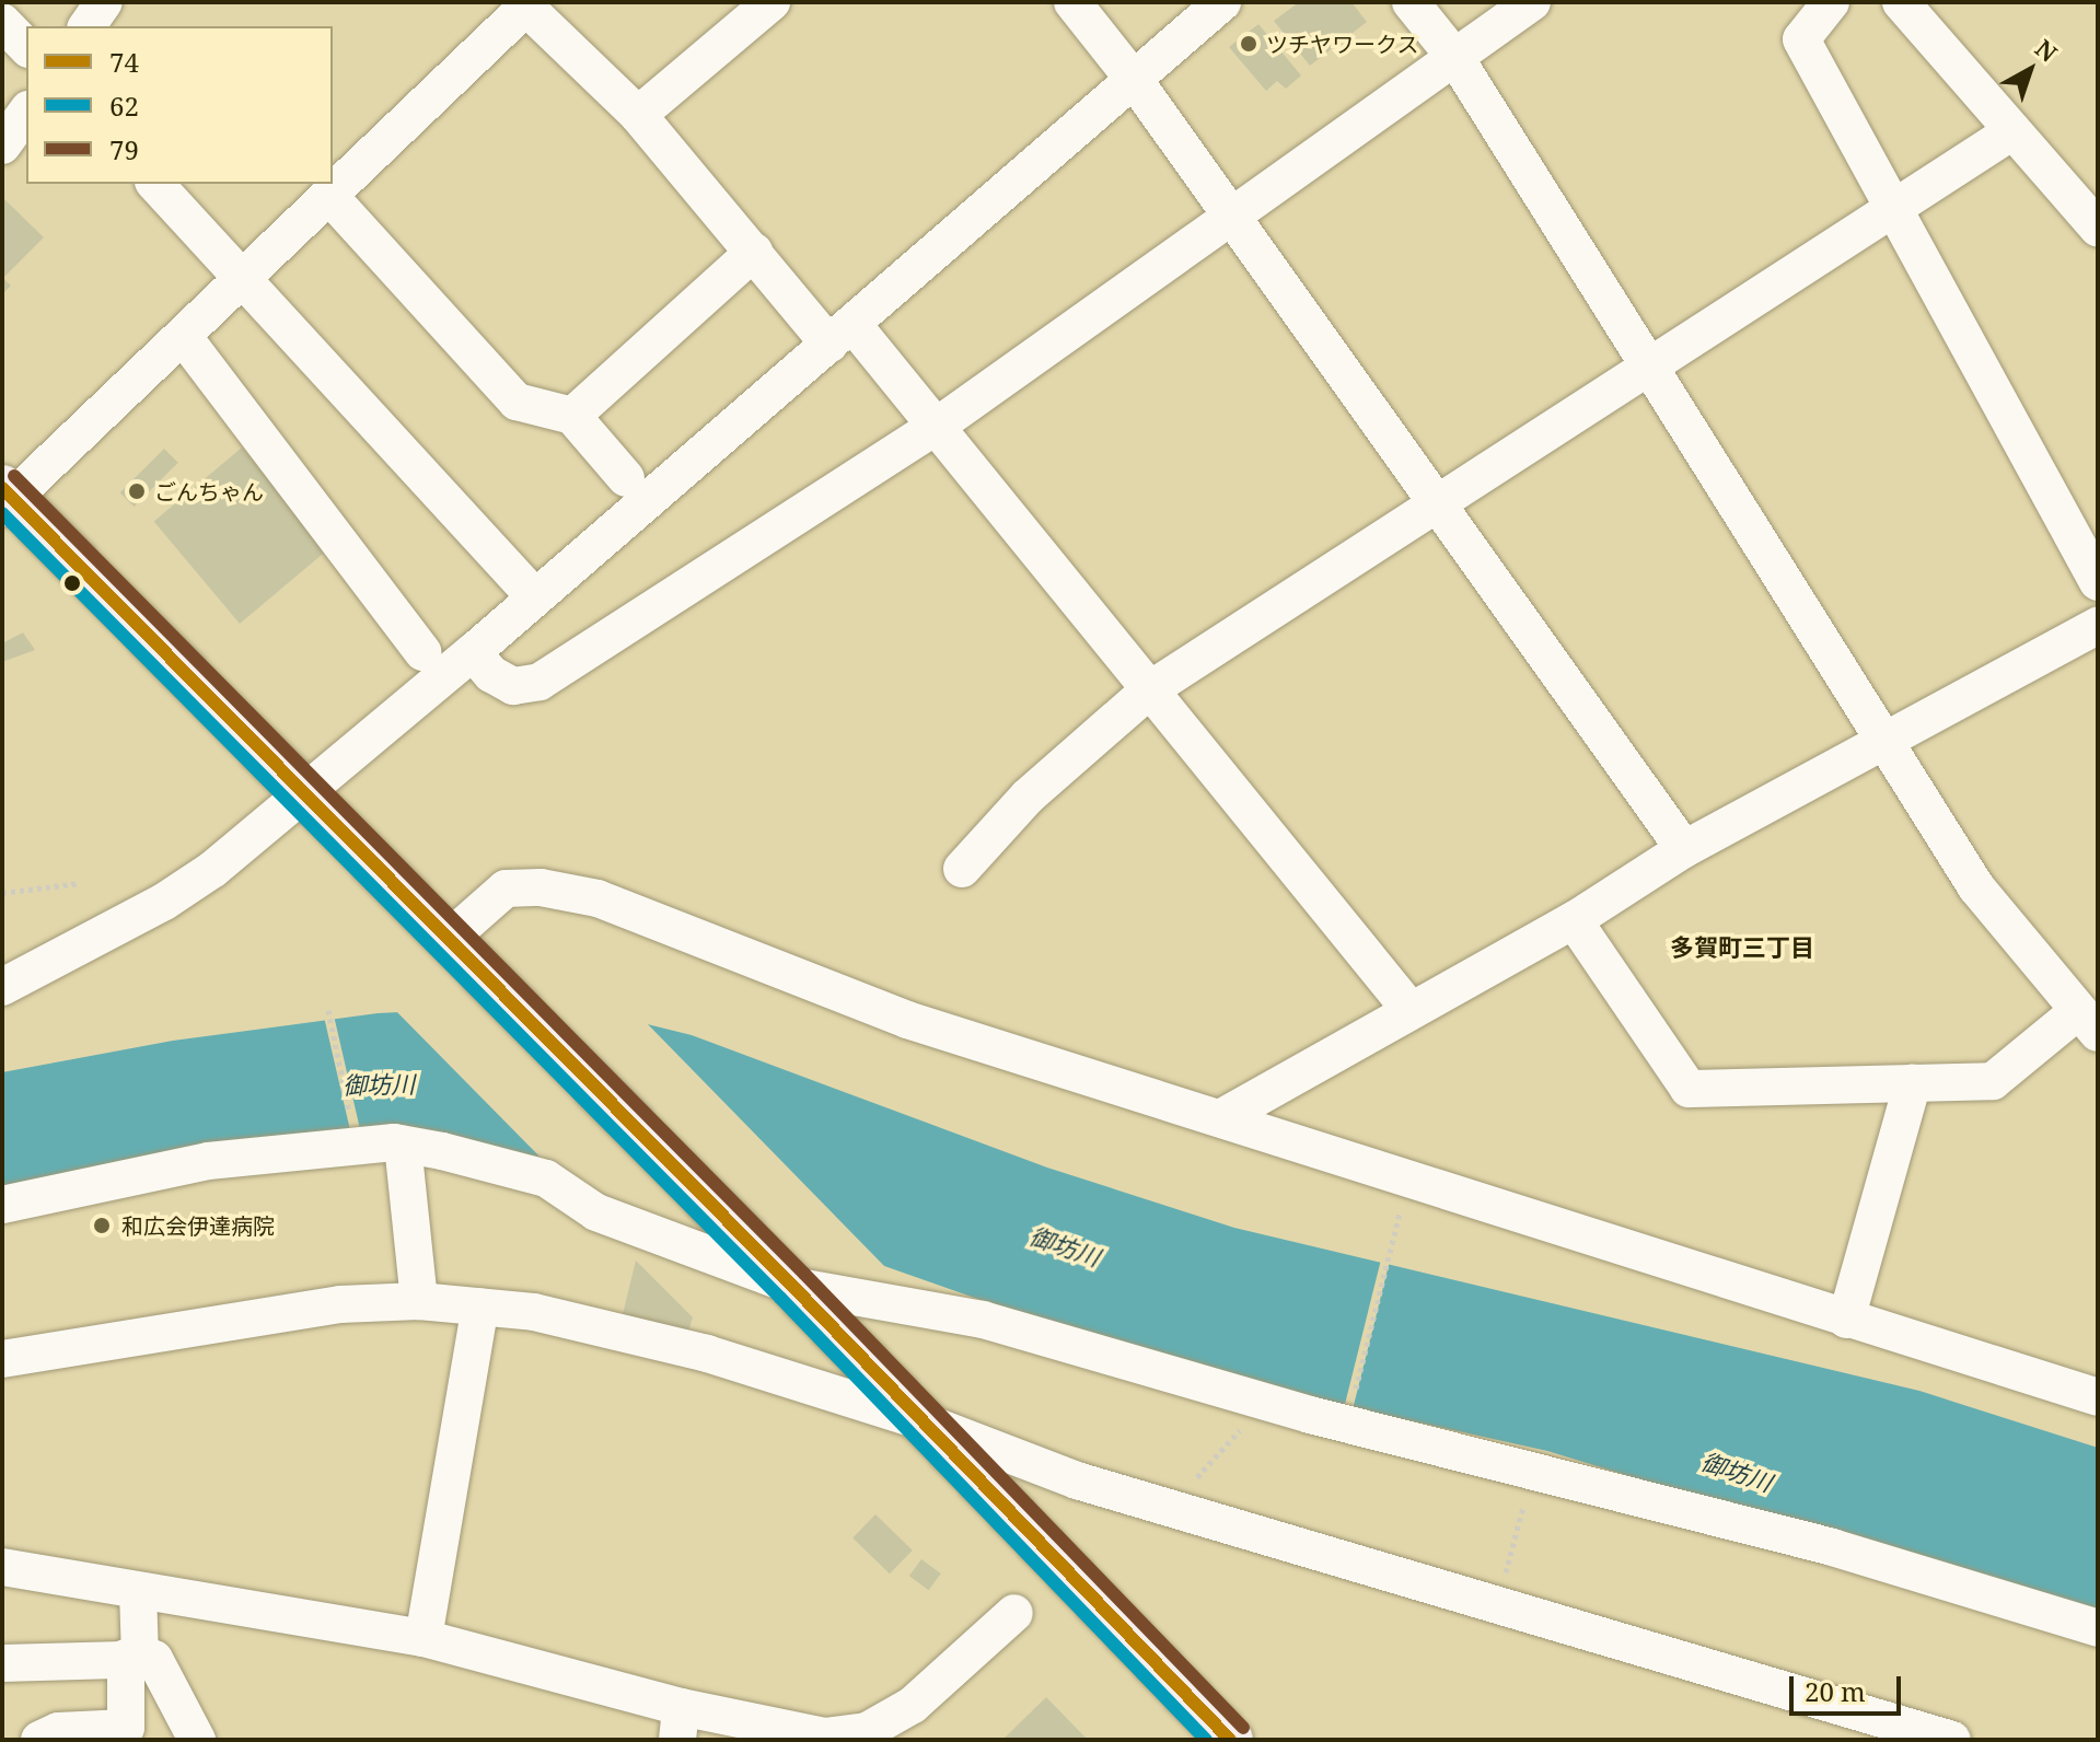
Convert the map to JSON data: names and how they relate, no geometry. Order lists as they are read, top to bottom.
{
  "districts": ["多賀町三丁目"],
  "water": ["御坊川"],
  "places": ["ツチヤワークス", "ごんちゃん", "和広会伊達病院"],
  "lines": ["transit line 79", "transit line 74", "transit line 62"],
  "legend": ["74", "62", "79"],
  "scale_bar": "20 m",
  "north": "top right"
}
